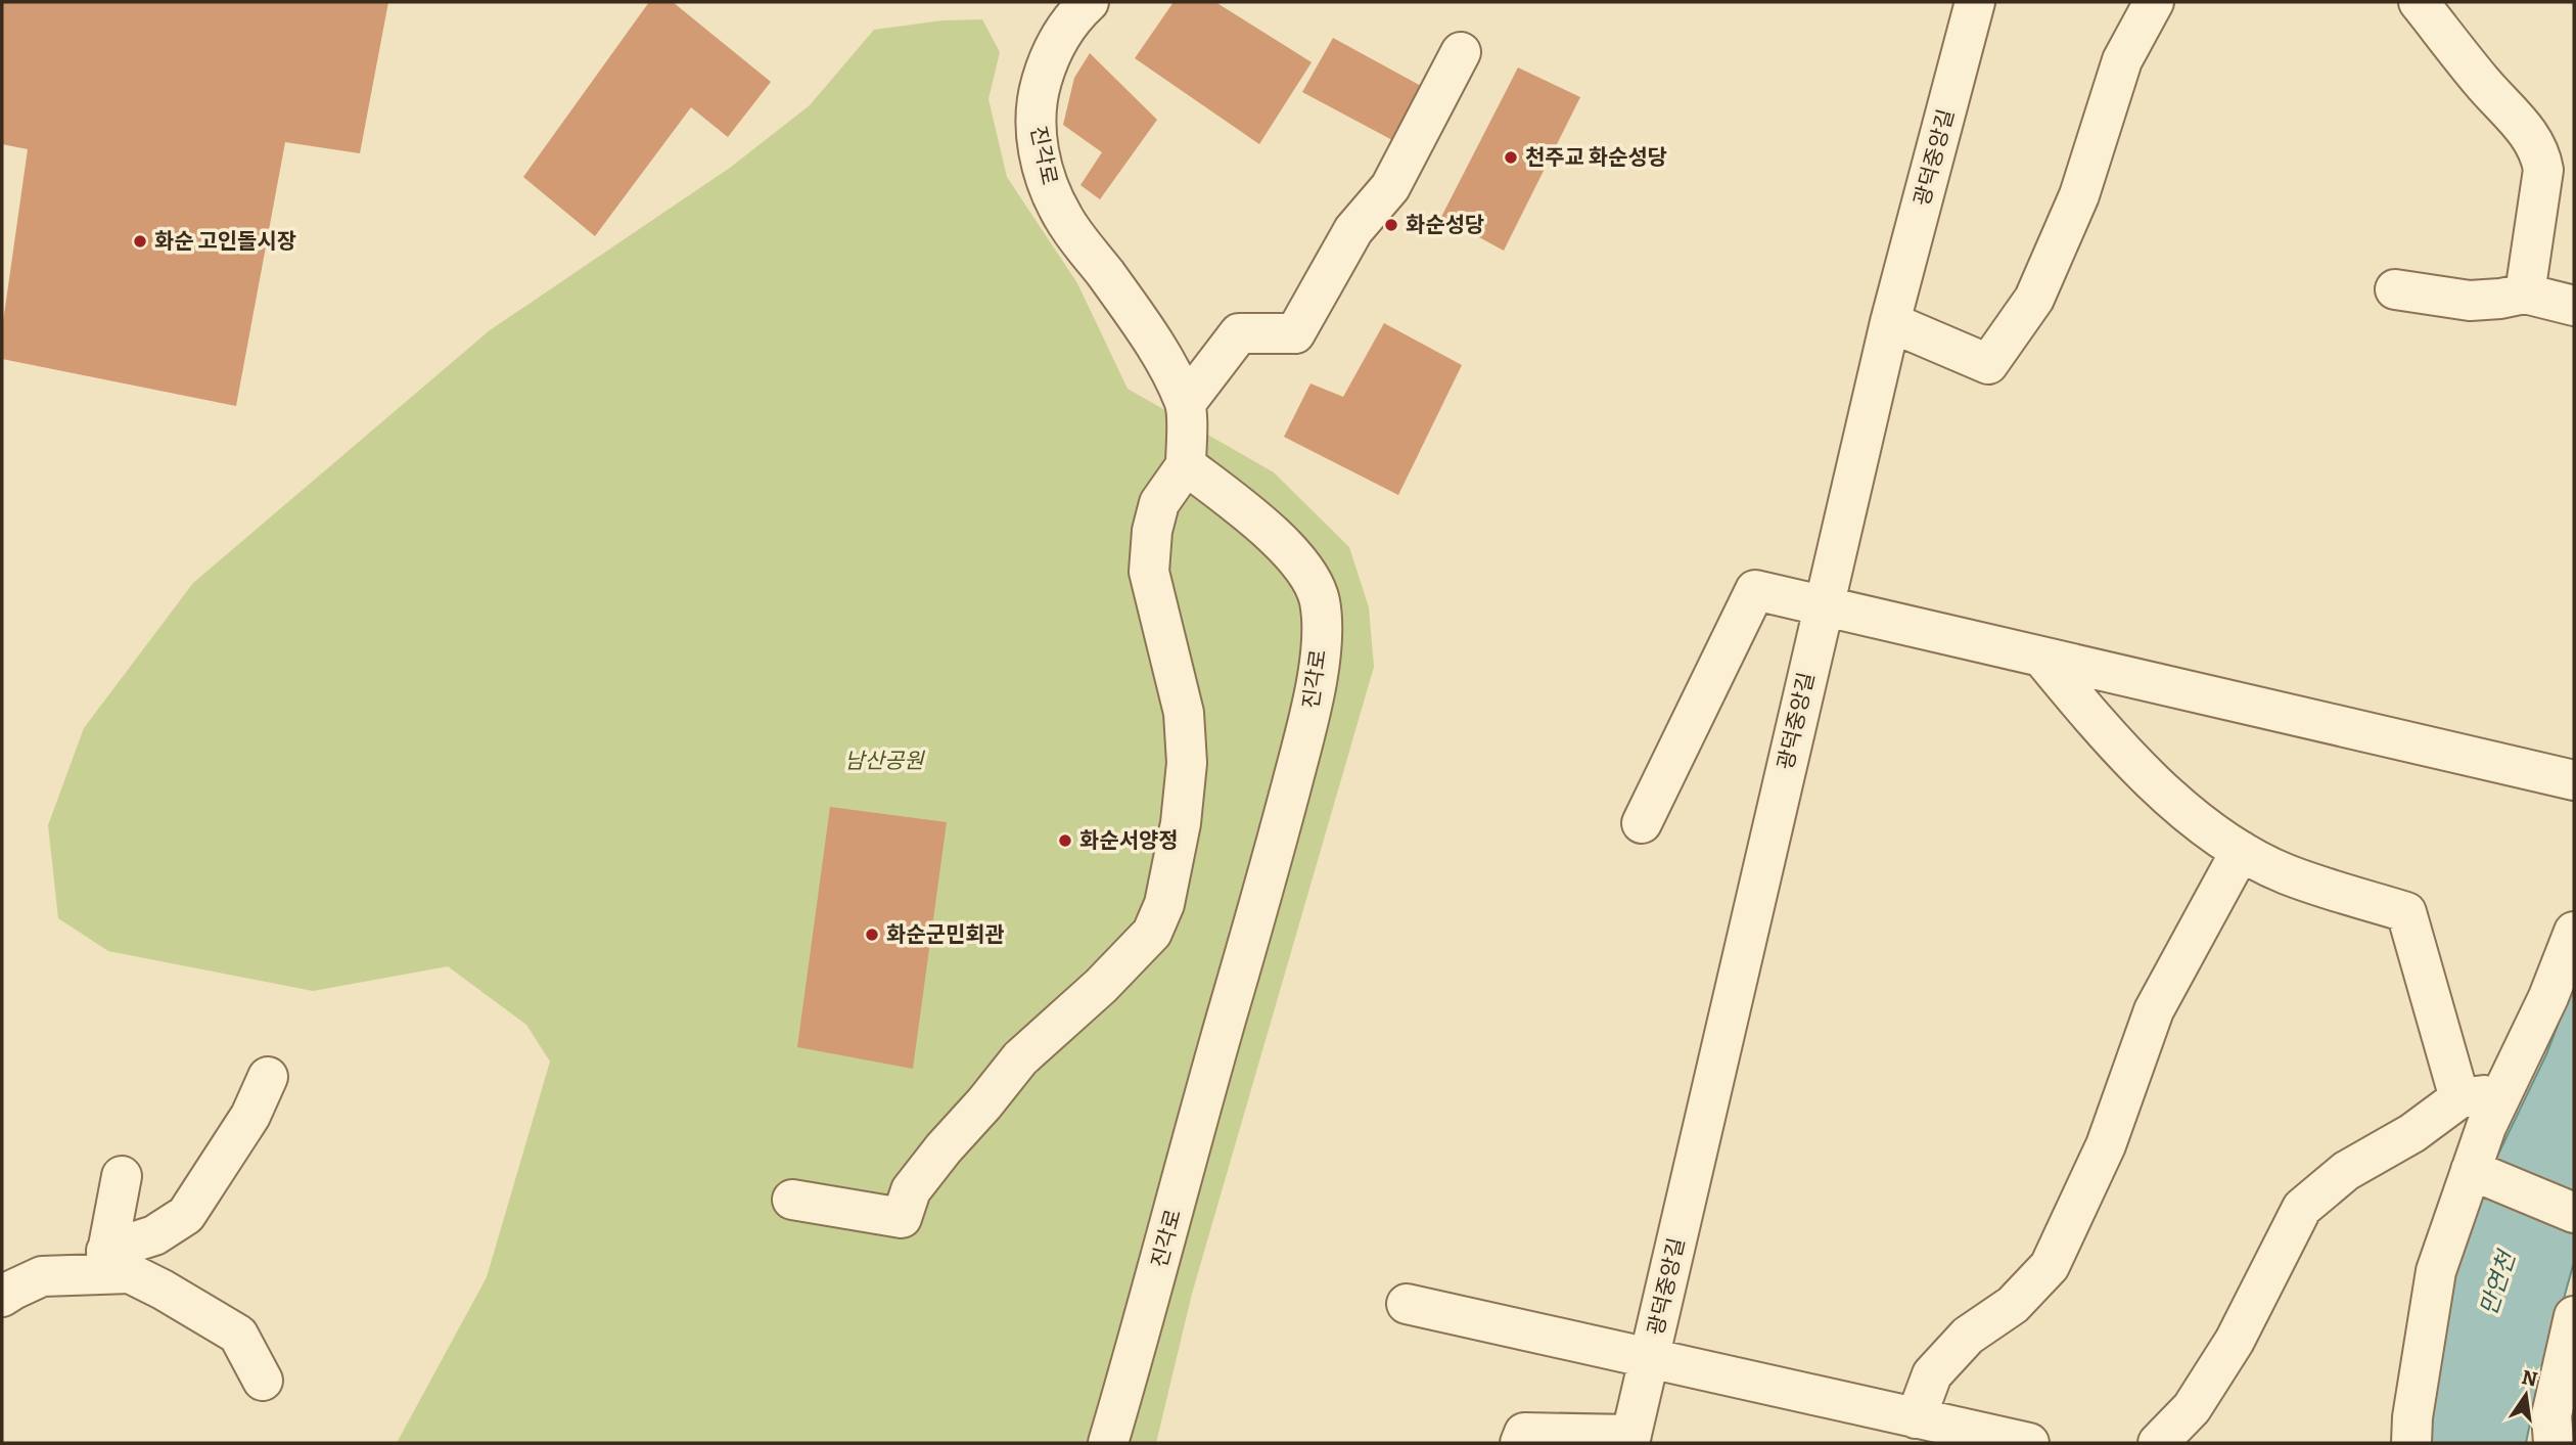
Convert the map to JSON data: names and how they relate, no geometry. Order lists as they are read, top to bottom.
{
  "streets": {
    "street": ["진각로", "광덕중앙길"]
  },
  "water": ["만연천"],
  "parks": ["남산공원"],
  "places": [
    "천주교 화순성당",
    "화순성당",
    "화순 고인돌시장",
    "화순서양정",
    "화순군민회관"
  ],
  "north": "top"
}
